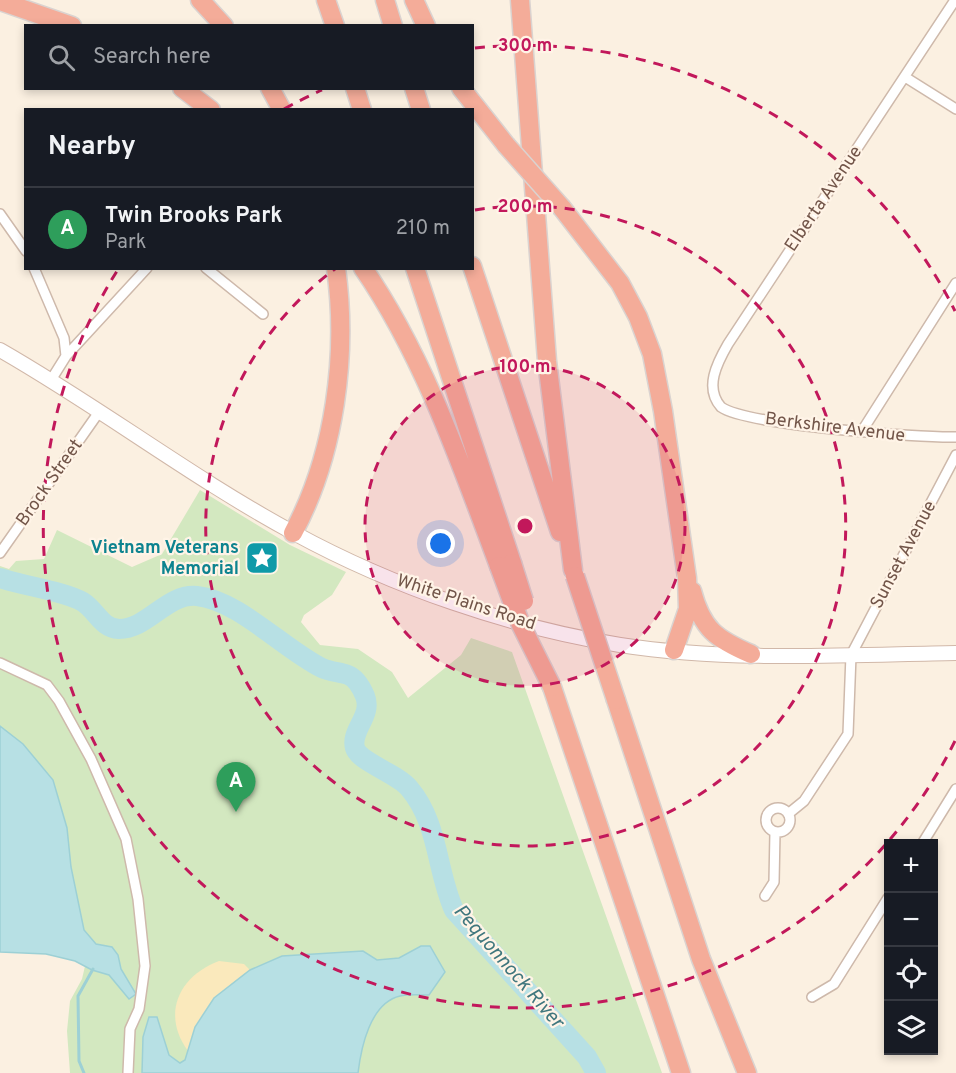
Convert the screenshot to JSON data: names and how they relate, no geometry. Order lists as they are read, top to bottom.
{
  "streets": {
    "main road": ["White Plains Road"],
    "street": [
      "Elberta Avenue",
      "Berkshire Avenue",
      "Brock Street",
      "Sunset Avenue"
    ]
  },
  "crossings": [
    ["Elberta Avenue", "Berkshire Avenue"],
    ["Brock Street", "White Plains Road"],
    ["Sunset Avenue", "White Plains Road"]
  ],
  "water": ["Pequonnock River"],
  "places": {
    "place": ["Vietnam Veterans Memorial"]
  },
  "page": {
    "search": "Search here",
    "heading": "Nearby",
    "list": [
      {
        "mark": "A",
        "name": "Twin Brooks Park",
        "note": "Park",
        "value": "210 m"
      }
    ],
    "pins": "A",
    "map_buttons": ["+", "−"]
  },
  "rings": ["300 m", "200 m", "100 m"]
}
